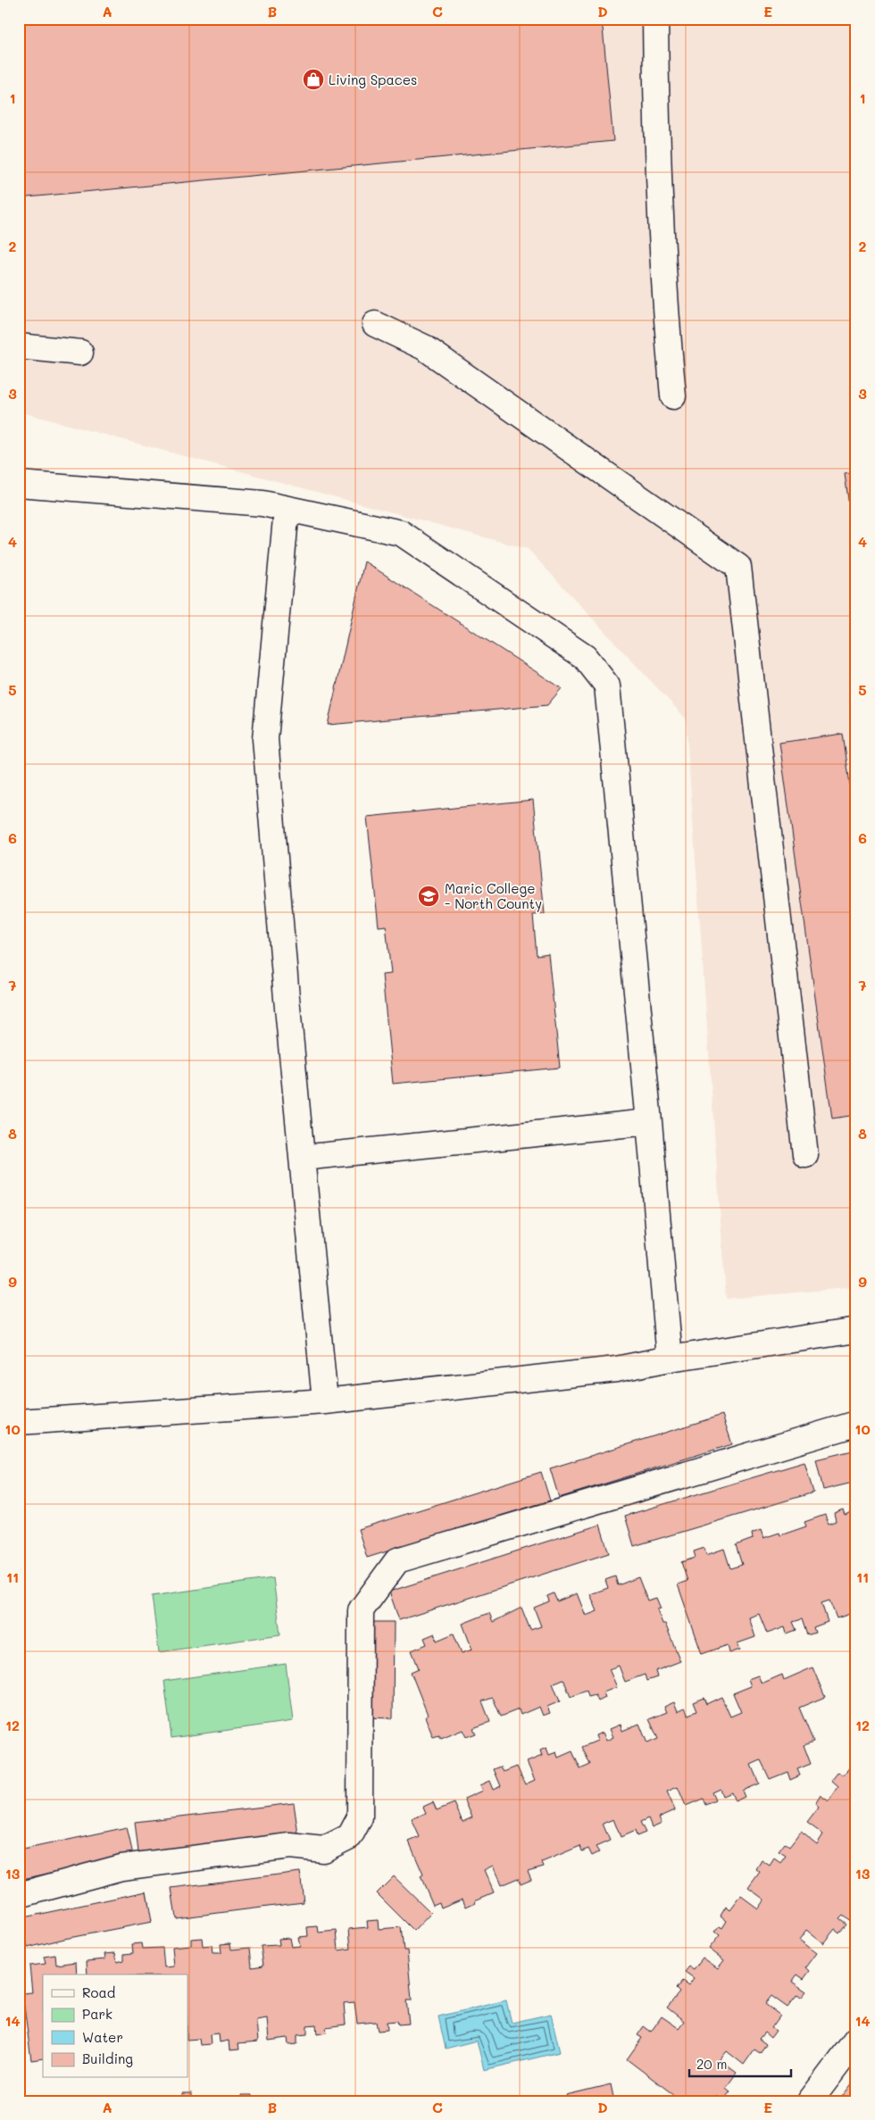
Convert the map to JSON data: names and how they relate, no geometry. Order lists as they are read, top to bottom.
{
  "places": {
    "shop": ["Living Spaces"],
    "school or university": ["Maric College - North County"]
  },
  "legend": [
    "Road",
    "Park",
    "Water",
    "Building"
  ],
  "scale_bar": "20 m",
  "grid": {
    "columns": [
      "A",
      "B",
      "C",
      "D",
      "E"
    ],
    "rows": [
      "1",
      "2",
      "3",
      "4",
      "5",
      "6",
      "7",
      "8",
      "9",
      "10",
      "11",
      "12",
      "13",
      "14"
    ]
  }
}
